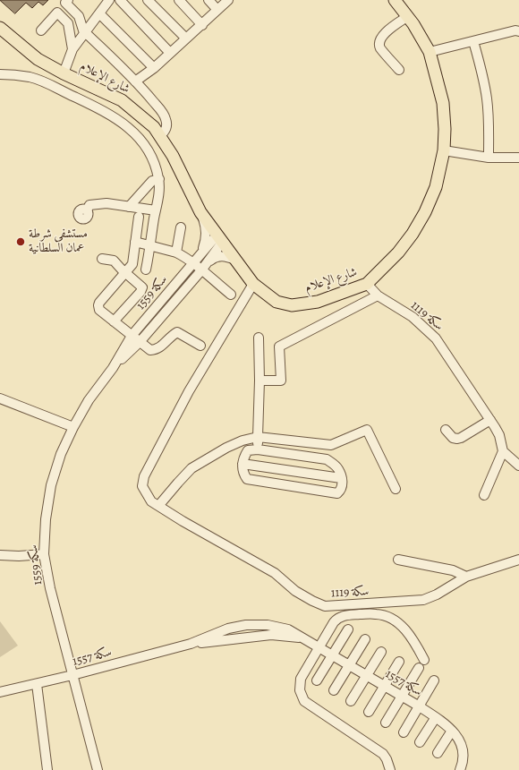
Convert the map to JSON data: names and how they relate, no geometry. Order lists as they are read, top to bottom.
{
  "streets": {
    "main road": ["شارع الإعلام"],
    "street": ["سكة 1559", "سكة 1119", "سكة 1557"]
  },
  "crossings": [
    ["شارع الإعلام", "سكة 1559"],
    ["شارع الإعلام", "سكة 1119"],
    ["سكة 1559", "سكة 1557"]
  ],
  "places": ["مستشفى شرطة عمان السلطانية"]
}
